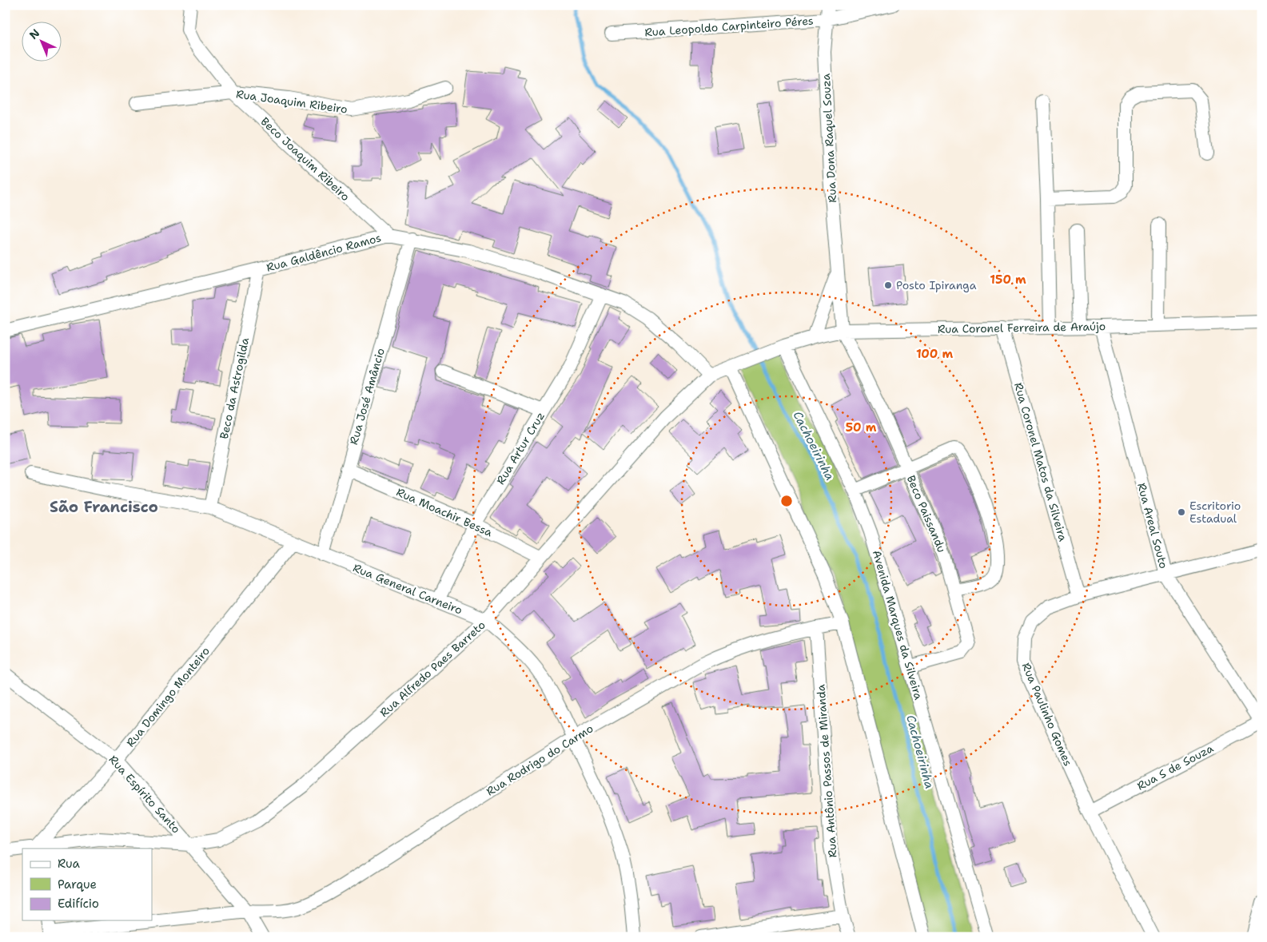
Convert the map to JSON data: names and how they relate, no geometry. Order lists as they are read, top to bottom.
{
  "streets": {
    "street": [
      "Rua Leopoldo Carpinteiro Péres",
      "Rua Joaquim Ribeiro",
      "Rua Dona Raquel Souza",
      "Beco Joaquim Ribeiro",
      "Rua Galdêncio Ramos",
      "Rua Coronel Ferreira de Araújo",
      "Beco da Astrogilda",
      "Rua José Amâncio",
      "Rua Artur Cruz",
      "Rua Coronel Matos da Silveira",
      "Rua Moachir Bessa",
      "Beco Paissandu",
      "Rua Areal Souto",
      "Rua General Carneiro",
      "Avenida Marques da Silveira",
      "Rua Alfredo Paes Barreto",
      "Rua Domingo Monteiro",
      "Rua Paulinho Gomes",
      "Rua Rodrigo do Carmo",
      "Rua S de Souza",
      "Rua Antônio Passos de Miranda",
      "Rua Espírito Santo"
    ]
  },
  "crossings": [
    ["Rua Leopoldo Carpinteiro Péres", "Rua Dona Raquel Souza"],
    ["Rua Joaquim Ribeiro", "Beco Joaquim Ribeiro"],
    ["Rua Dona Raquel Souza", "Rua Coronel Ferreira de Araújo"],
    ["Rua Dona Raquel Souza", "Beco Paissandu"],
    ["Beco Joaquim Ribeiro", "Rua Galdêncio Ramos"],
    ["Rua Galdêncio Ramos", "Beco da Astrogilda"],
    ["Rua Galdêncio Ramos", "Rua José Amâncio"],
    ["Rua Galdêncio Ramos", "Rua Artur Cruz"],
    ["Rua Galdêncio Ramos", "Rua Alfredo Paes Barreto"],
    ["Rua Coronel Ferreira de Araújo", "Rua Coronel Matos da Silveira"],
    ["Rua Coronel Ferreira de Araújo", "Beco Paissandu"],
    ["Rua Coronel Ferreira de Araújo", "Rua Areal Souto"],
    ["Rua Coronel Ferreira de Araújo", "Avenida Marques da Silveira"],
    ["Rua Coronel Ferreira de Araújo", "Rua Alfredo Paes Barreto"],
    ["Beco da Astrogilda", "Rua General Carneiro"],
    ["Rua José Amâncio", "Rua Moachir Bessa"],
    ["Rua José Amâncio", "Rua General Carneiro"],
    ["Rua Artur Cruz", "Rua Moachir Bessa"],
    ["Rua Artur Cruz", "Rua General Carneiro"],
    ["Rua Coronel Matos da Silveira", "Rua Paulinho Gomes"],
    ["Rua Moachir Bessa", "Rua Alfredo Paes Barreto"],
    ["Beco Paissandu", "Avenida Marques da Silveira"],
    ["Rua Areal Souto", "Rua Paulinho Gomes"],
    ["Rua Areal Souto", "Rua S de Souza"],
    ["Rua General Carneiro", "Rua Alfredo Paes Barreto"],
    ["Rua General Carneiro", "Rua Domingo Monteiro"],
    ["Rua General Carneiro", "Rua Rodrigo do Carmo"],
    ["Rua Alfredo Paes Barreto", "Rua Domingo Monteiro"],
    ["Rua Alfredo Paes Barreto", "Rua Espírito Santo"],
    ["Rua Domingo Monteiro", "Rua Espírito Santo"],
    ["Rua Paulinho Gomes", "Rua S de Souza"],
    ["Rua Rodrigo do Carmo", "Rua Antônio Passos de Miranda"],
    ["Rua Rodrigo do Carmo", "Rua Espírito Santo"]
  ],
  "districts": ["São Francisco"],
  "water": ["Cachoeirinha"],
  "places": ["Posto Ipiranga", "Escritorio Estadual"],
  "legend": ["Rua", "Parque", "Edifício"],
  "north": "top left",
  "rings": ["150 m", "100 m", "50 m"]
}
